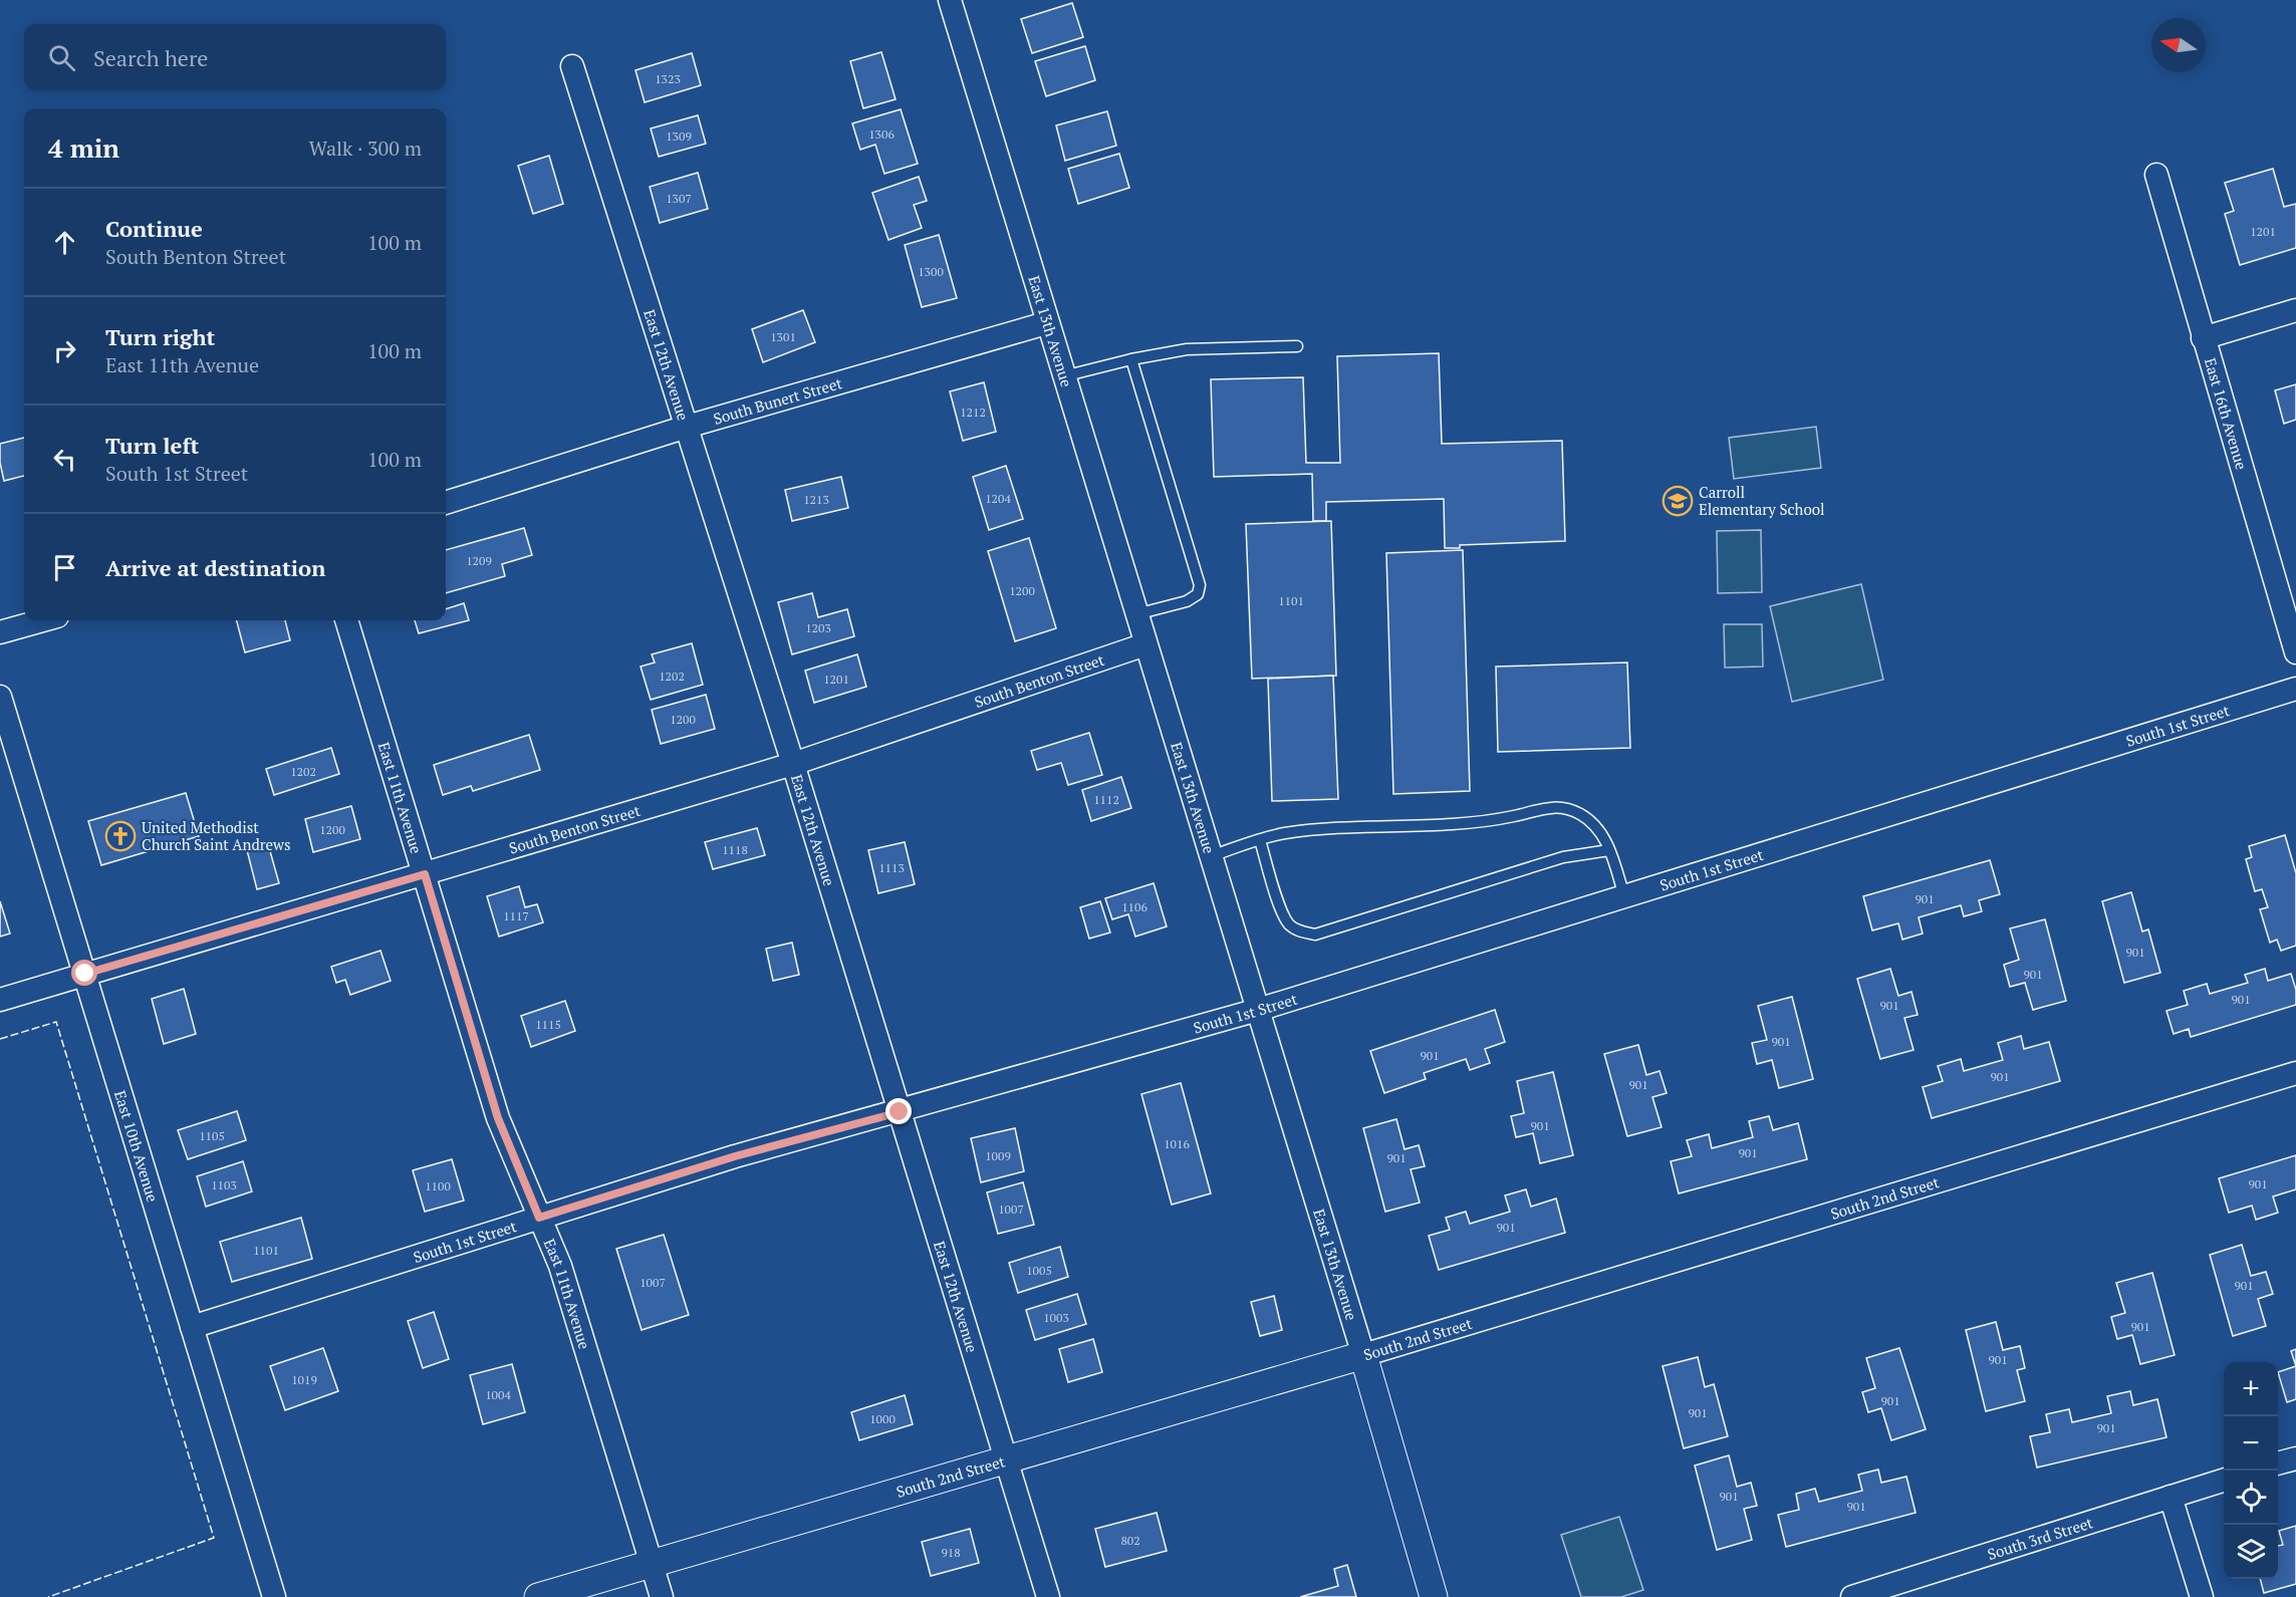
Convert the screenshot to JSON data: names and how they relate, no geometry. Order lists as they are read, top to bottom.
{
  "streets": {
    "street": [
      "East 13th Avenue",
      "East 12th Avenue",
      "South Bunert Street",
      "East 16th Avenue",
      "South Benton Street",
      "South 1st Street",
      "East 11th Avenue",
      "East 10th Avenue",
      "South 2nd Street",
      "South 3rd Street"
    ]
  },
  "crossings": [
    ["East 13th Avenue", "South Bunert Street"],
    ["East 13th Avenue", "South Benton Street"],
    ["East 13th Avenue", "South 1st Street"],
    ["East 13th Avenue", "South 2nd Street"],
    ["East 12th Avenue", "South Bunert Street"],
    ["East 12th Avenue", "South Benton Street"],
    ["East 12th Avenue", "South 1st Street"],
    ["East 12th Avenue", "South 2nd Street"],
    ["South Benton Street", "East 11th Avenue"],
    ["South Benton Street", "East 10th Avenue"],
    ["South 1st Street", "East 11th Avenue"],
    ["South 1st Street", "East 10th Avenue"],
    ["East 11th Avenue", "South 2nd Street"]
  ],
  "places": {
    "school or university": ["Carroll Elementary School"],
    "church": ["United Methodist Church Saint Andrews"]
  },
  "house_numbers": [
    "1323",
    "1306",
    "1309",
    "1307",
    "1201",
    "1300",
    "1301",
    "1212",
    "1204",
    "1213",
    "1209",
    "1200",
    "1101",
    "1203",
    "1202",
    "1201",
    "1200",
    "1202",
    "1112",
    "1200",
    "1118",
    "1113",
    "901",
    "1106",
    "1117",
    "901",
    "901",
    "901",
    "901",
    "1115",
    "901",
    "901",
    "901",
    "901",
    "901",
    "1105",
    "1016",
    "901",
    "1009",
    "901",
    "901",
    "1103",
    "1100",
    "1007",
    "901",
    "1101",
    "1005",
    "1007",
    "901",
    "1003",
    "901",
    "901",
    "1019",
    "1004",
    "901",
    "901",
    "1000",
    "901",
    "901",
    "901",
    "802",
    "918"
  ],
  "north": "left",
  "page": {
    "search": "Search here",
    "heading": ["4 min", "Walk · 300 m"],
    "list": [
      ["Continue", "South Benton Street", "100 m"],
      ["Turn right", "East 11th Avenue", "100 m"],
      ["Turn left", "South 1st Street", "100 m"],
      "Arrive at destination"
    ],
    "map_buttons": ["+", "−"]
  }
}
